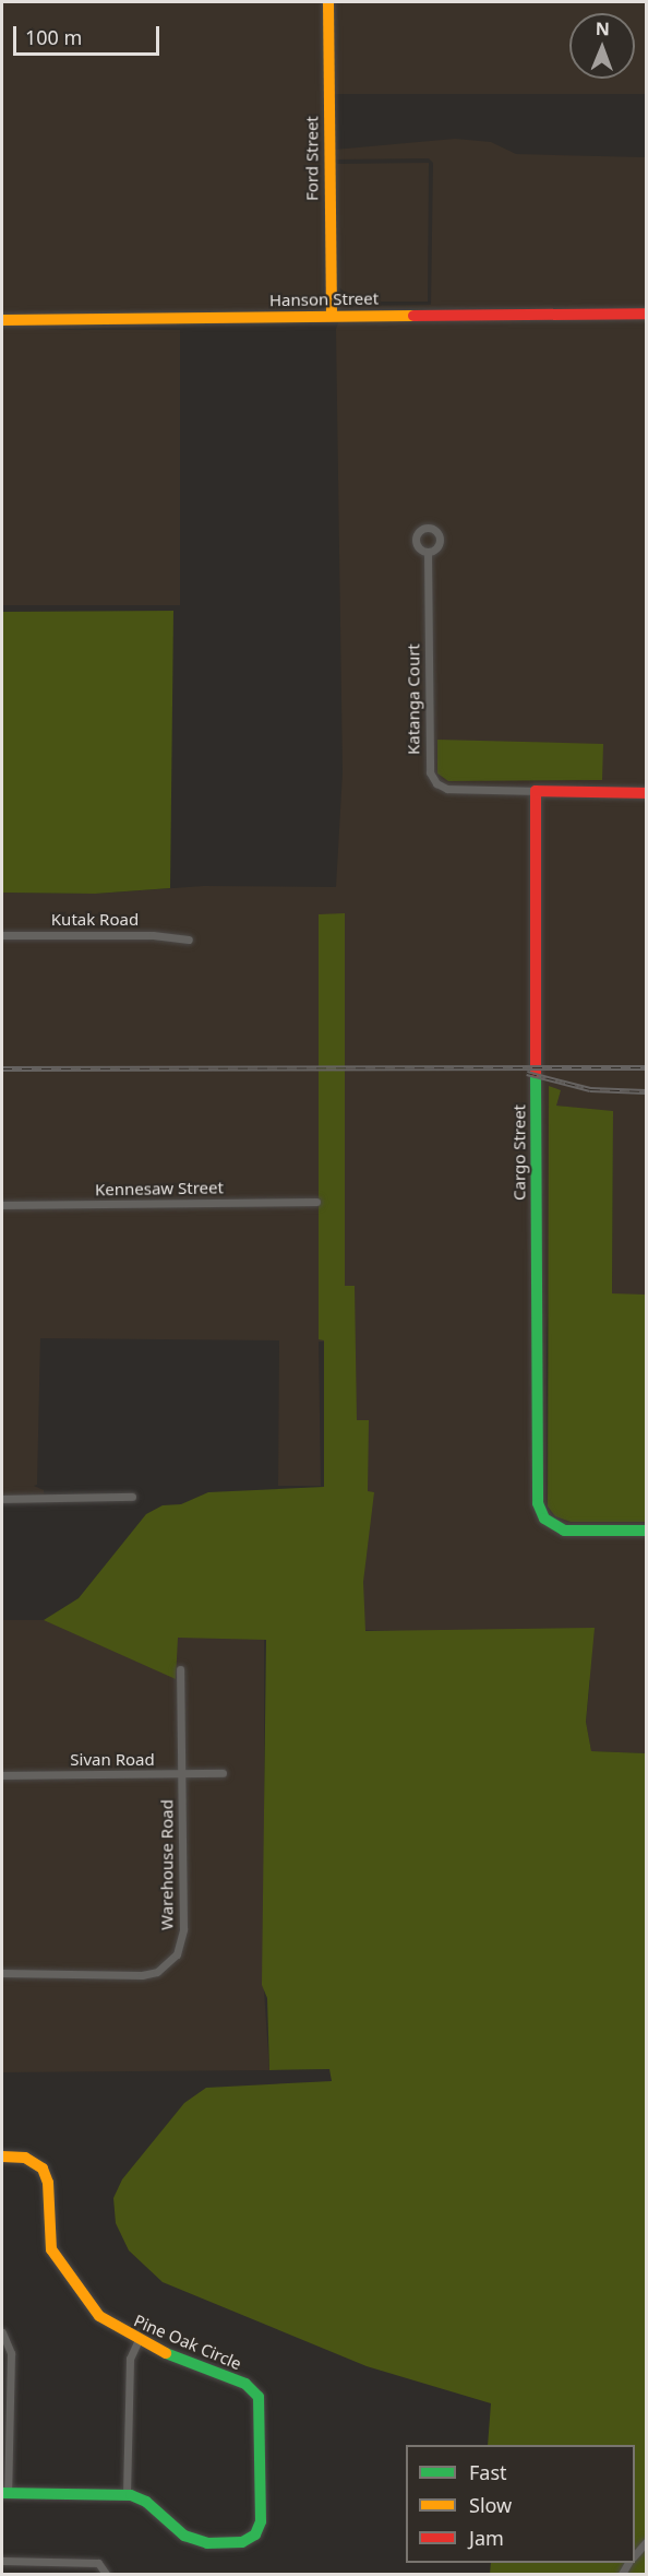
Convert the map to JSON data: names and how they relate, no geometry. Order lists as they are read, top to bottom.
{
  "streets": {
    "street": [
      "Ford Street",
      "Hanson Street",
      "Katanga Court",
      "Kutak Road",
      "Cargo Street",
      "Kennesaw Street",
      "Sivan Road",
      "Warehouse Road",
      "Pine Oak Circle"
    ]
  },
  "crossings": [
    ["Ford Street", "Hanson Street"],
    ["Katanga Court", "Cargo Street"],
    ["Sivan Road", "Warehouse Road"]
  ],
  "legend": ["Fast", "Slow", "Jam"],
  "scale_bar": "100 m",
  "north": "top"
}
